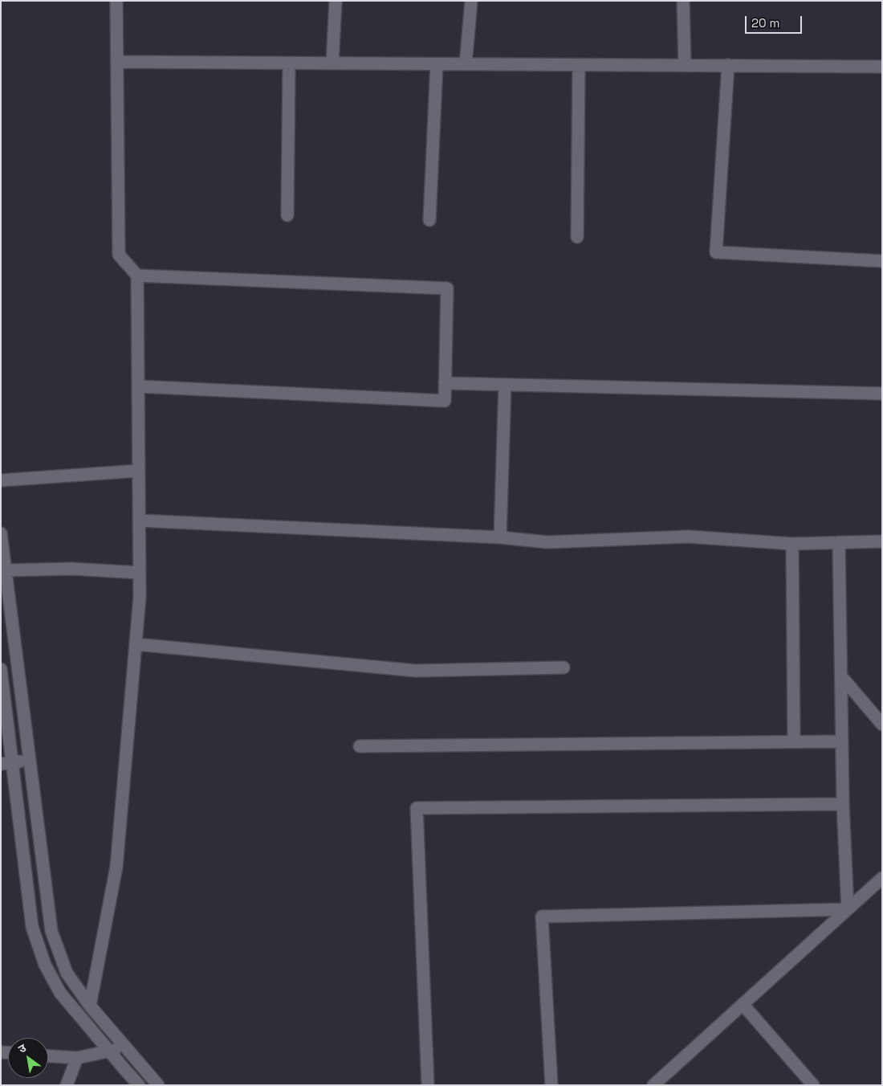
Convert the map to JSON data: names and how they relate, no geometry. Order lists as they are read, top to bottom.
{
  "scale_bar": "20 m",
  "north": "top left"
}
